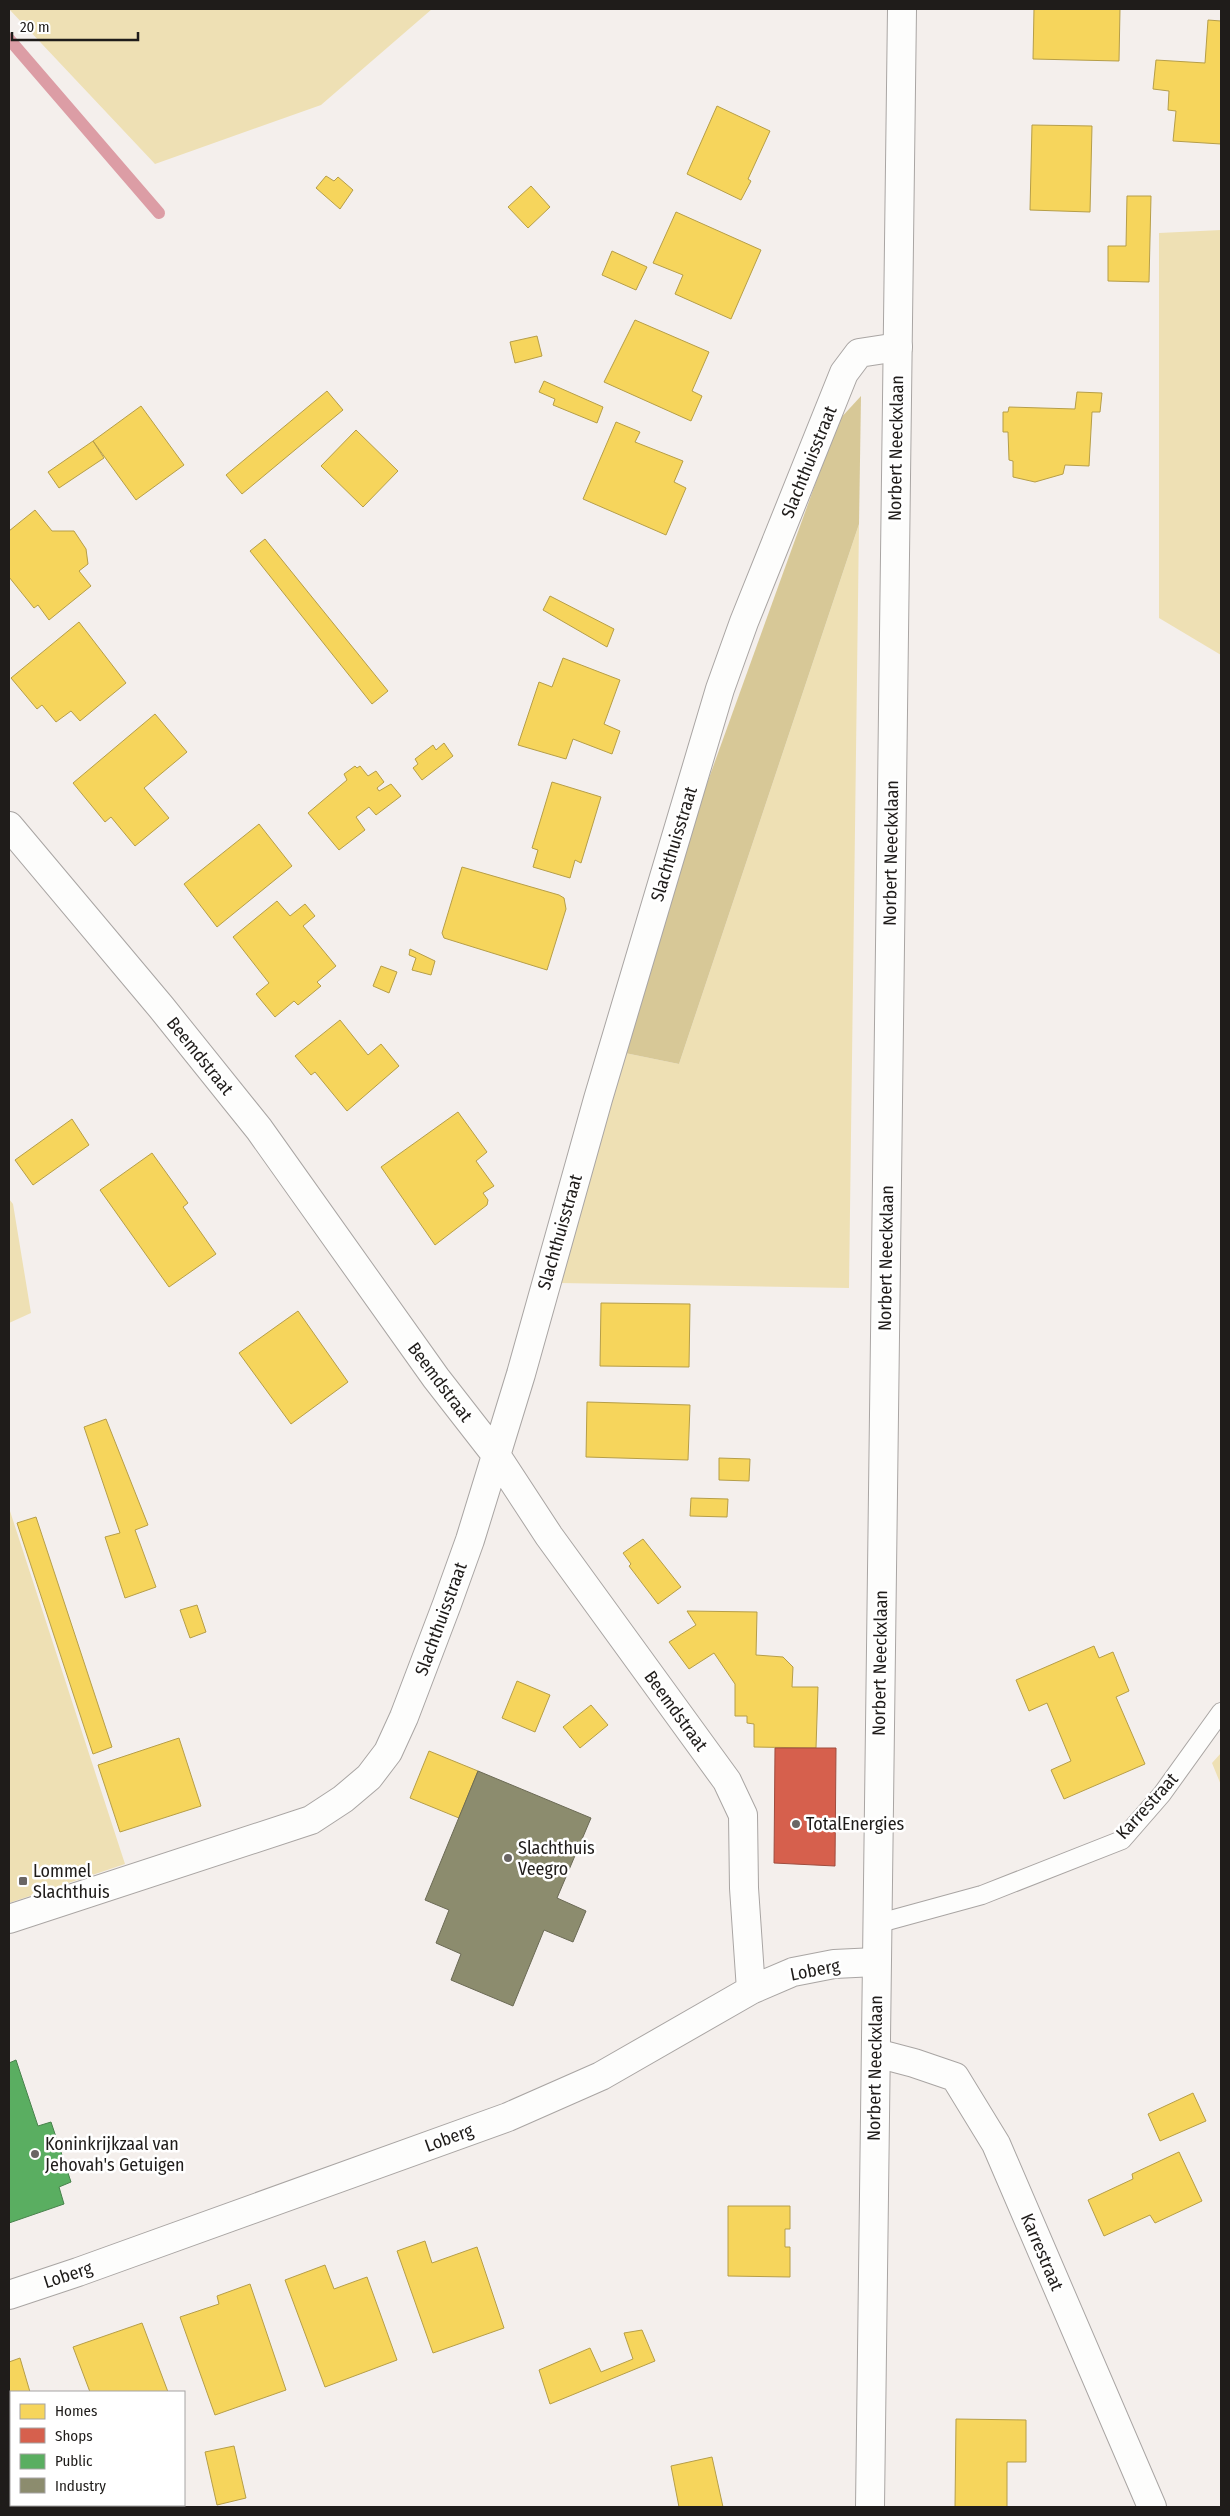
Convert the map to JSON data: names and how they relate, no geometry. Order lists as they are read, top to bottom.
{
  "streets": {
    "street": [
      "Norbert Neeckxlaan",
      "Slachthuisstraat",
      "Beemdstraat",
      "Karrestraat",
      "Loberg"
    ]
  },
  "crossings": [
    ["Norbert Neeckxlaan", "Slachthuisstraat"],
    ["Norbert Neeckxlaan", "Karrestraat"],
    ["Norbert Neeckxlaan", "Loberg"],
    ["Slachthuisstraat", "Beemdstraat"],
    ["Beemdstraat", "Loberg"]
  ],
  "places": {
    "other": ["TotalEnergies", "Slachthuis Veegro", "Koninkrijkzaal van Jehovah's Getuigen"],
    "transit": ["Lommel Slachthuis"]
  },
  "legend": [
    "Homes",
    "Shops",
    "Public",
    "Industry"
  ],
  "scale_bar": "20 m"
}
